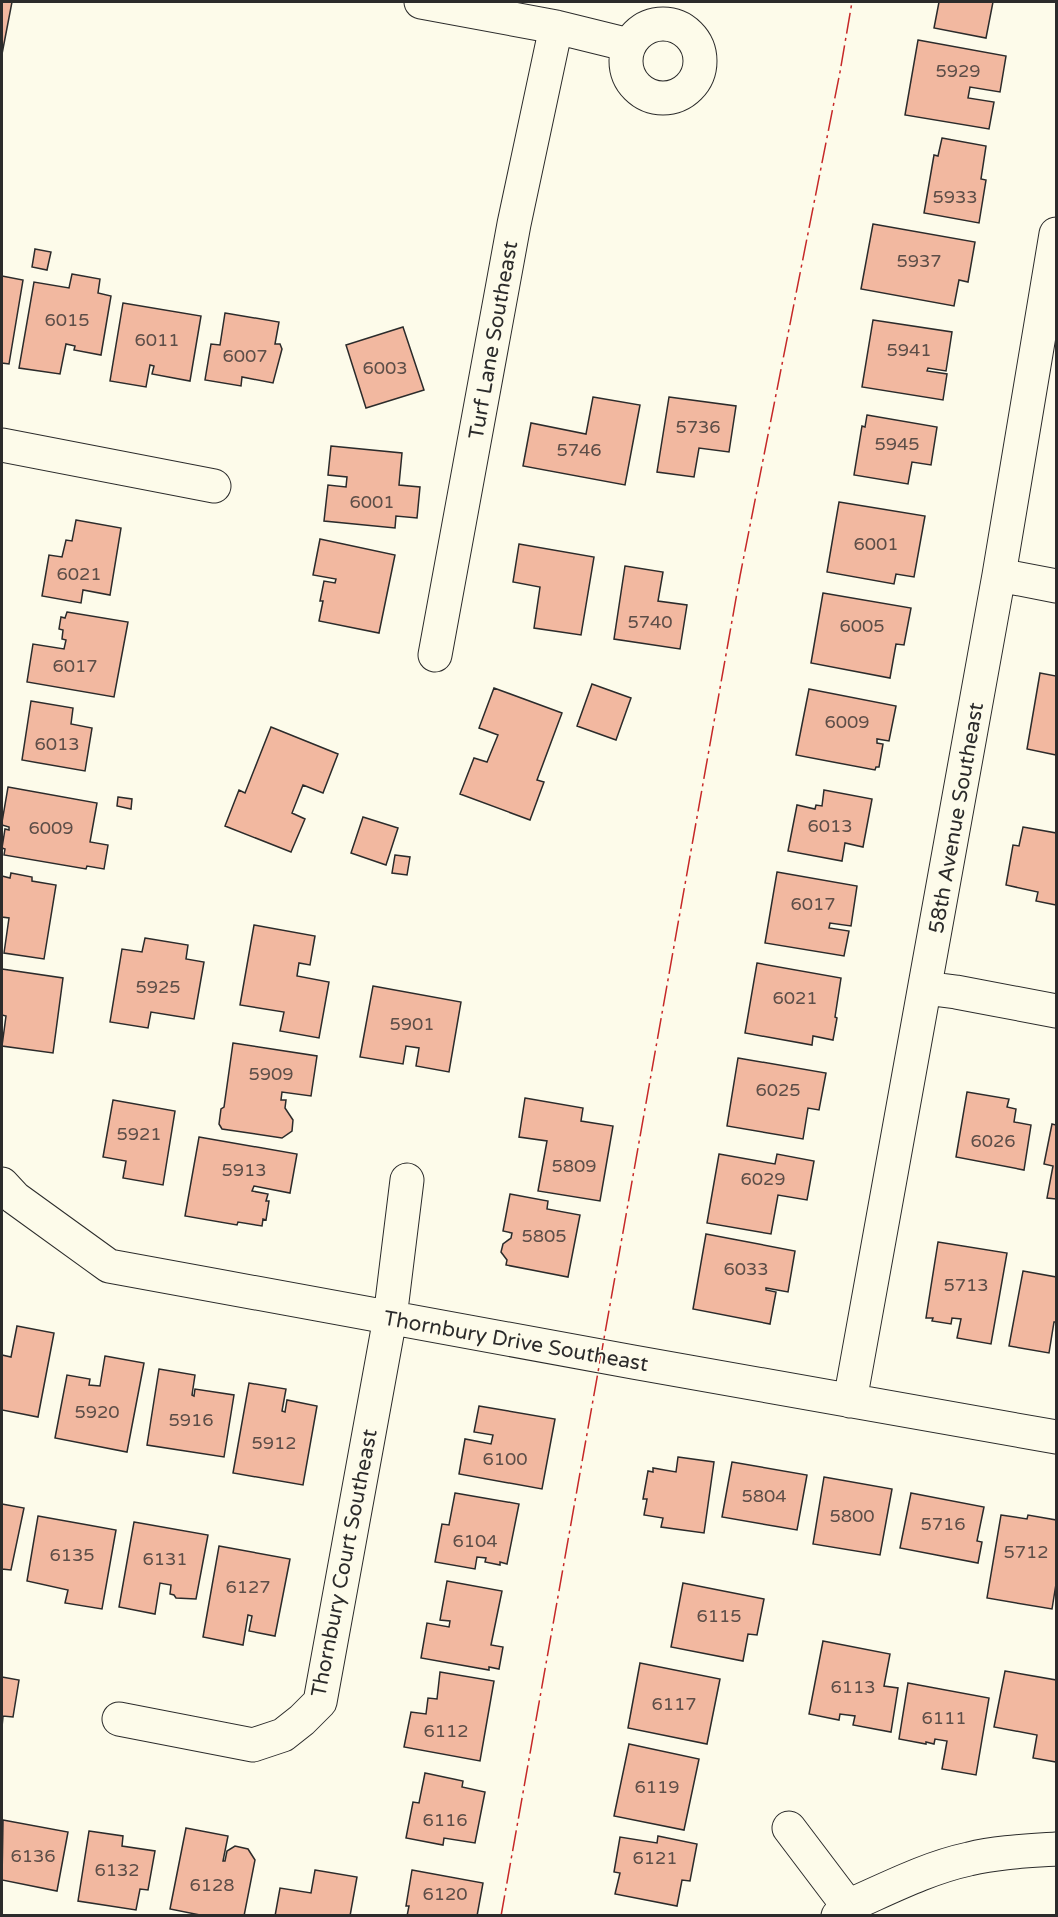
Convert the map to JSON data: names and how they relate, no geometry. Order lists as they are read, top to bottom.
{
  "streets": {
    "street": [
      "Turf Lane Southeast",
      "58th Avenue Southeast",
      "Thornbury Drive Southeast",
      "Thornbury Court Southeast"
    ]
  },
  "crossings": [
    ["58th Avenue Southeast", "Thornbury Drive Southeast"],
    ["Thornbury Drive Southeast", "Thornbury Court Southeast"]
  ],
  "house_numbers": [
    "5929",
    "5933",
    "5937",
    "6015",
    "6011",
    "5941",
    "6007",
    "6003",
    "5736",
    "5945",
    "5746",
    "6001",
    "6001",
    "6021",
    "5740",
    "6005",
    "6017",
    "6009",
    "6013",
    "6013",
    "6009",
    "6017",
    "5925",
    "6021",
    "5901",
    "5909",
    "6025",
    "5921",
    "6026",
    "5809",
    "5913",
    "6029",
    "5805",
    "6033",
    "5713",
    "5920",
    "5916",
    "5912",
    "6100",
    "5804",
    "5800",
    "5716",
    "6104",
    "5712",
    "6135",
    "6131",
    "6127",
    "6115",
    "6113",
    "6117",
    "6111",
    "6112",
    "6119",
    "6116",
    "6136",
    "6121",
    "6132",
    "6128",
    "6120"
  ]
}
